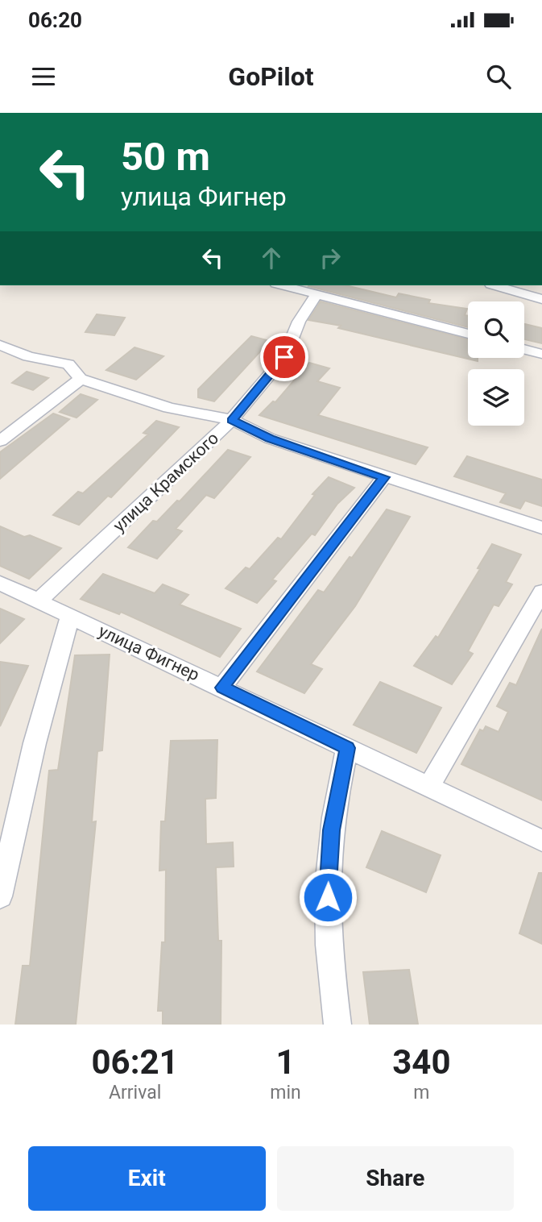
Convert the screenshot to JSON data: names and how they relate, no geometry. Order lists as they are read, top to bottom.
{
  "streets": {
    "street": ["улица Крамского", "улица Фигнер"]
  },
  "crossings": [
    ["улица Крамского", "улица Фигнер"]
  ],
  "page": {
    "status": "06:20",
    "header": "GoPilot",
    "turn": ["50 m", "улица Фигнер"],
    "eta": [
      "06:21",
      "Arrival",
      "1",
      "min",
      "340",
      "m"
    ],
    "buttons": ["Exit", "Share"]
  }
}
